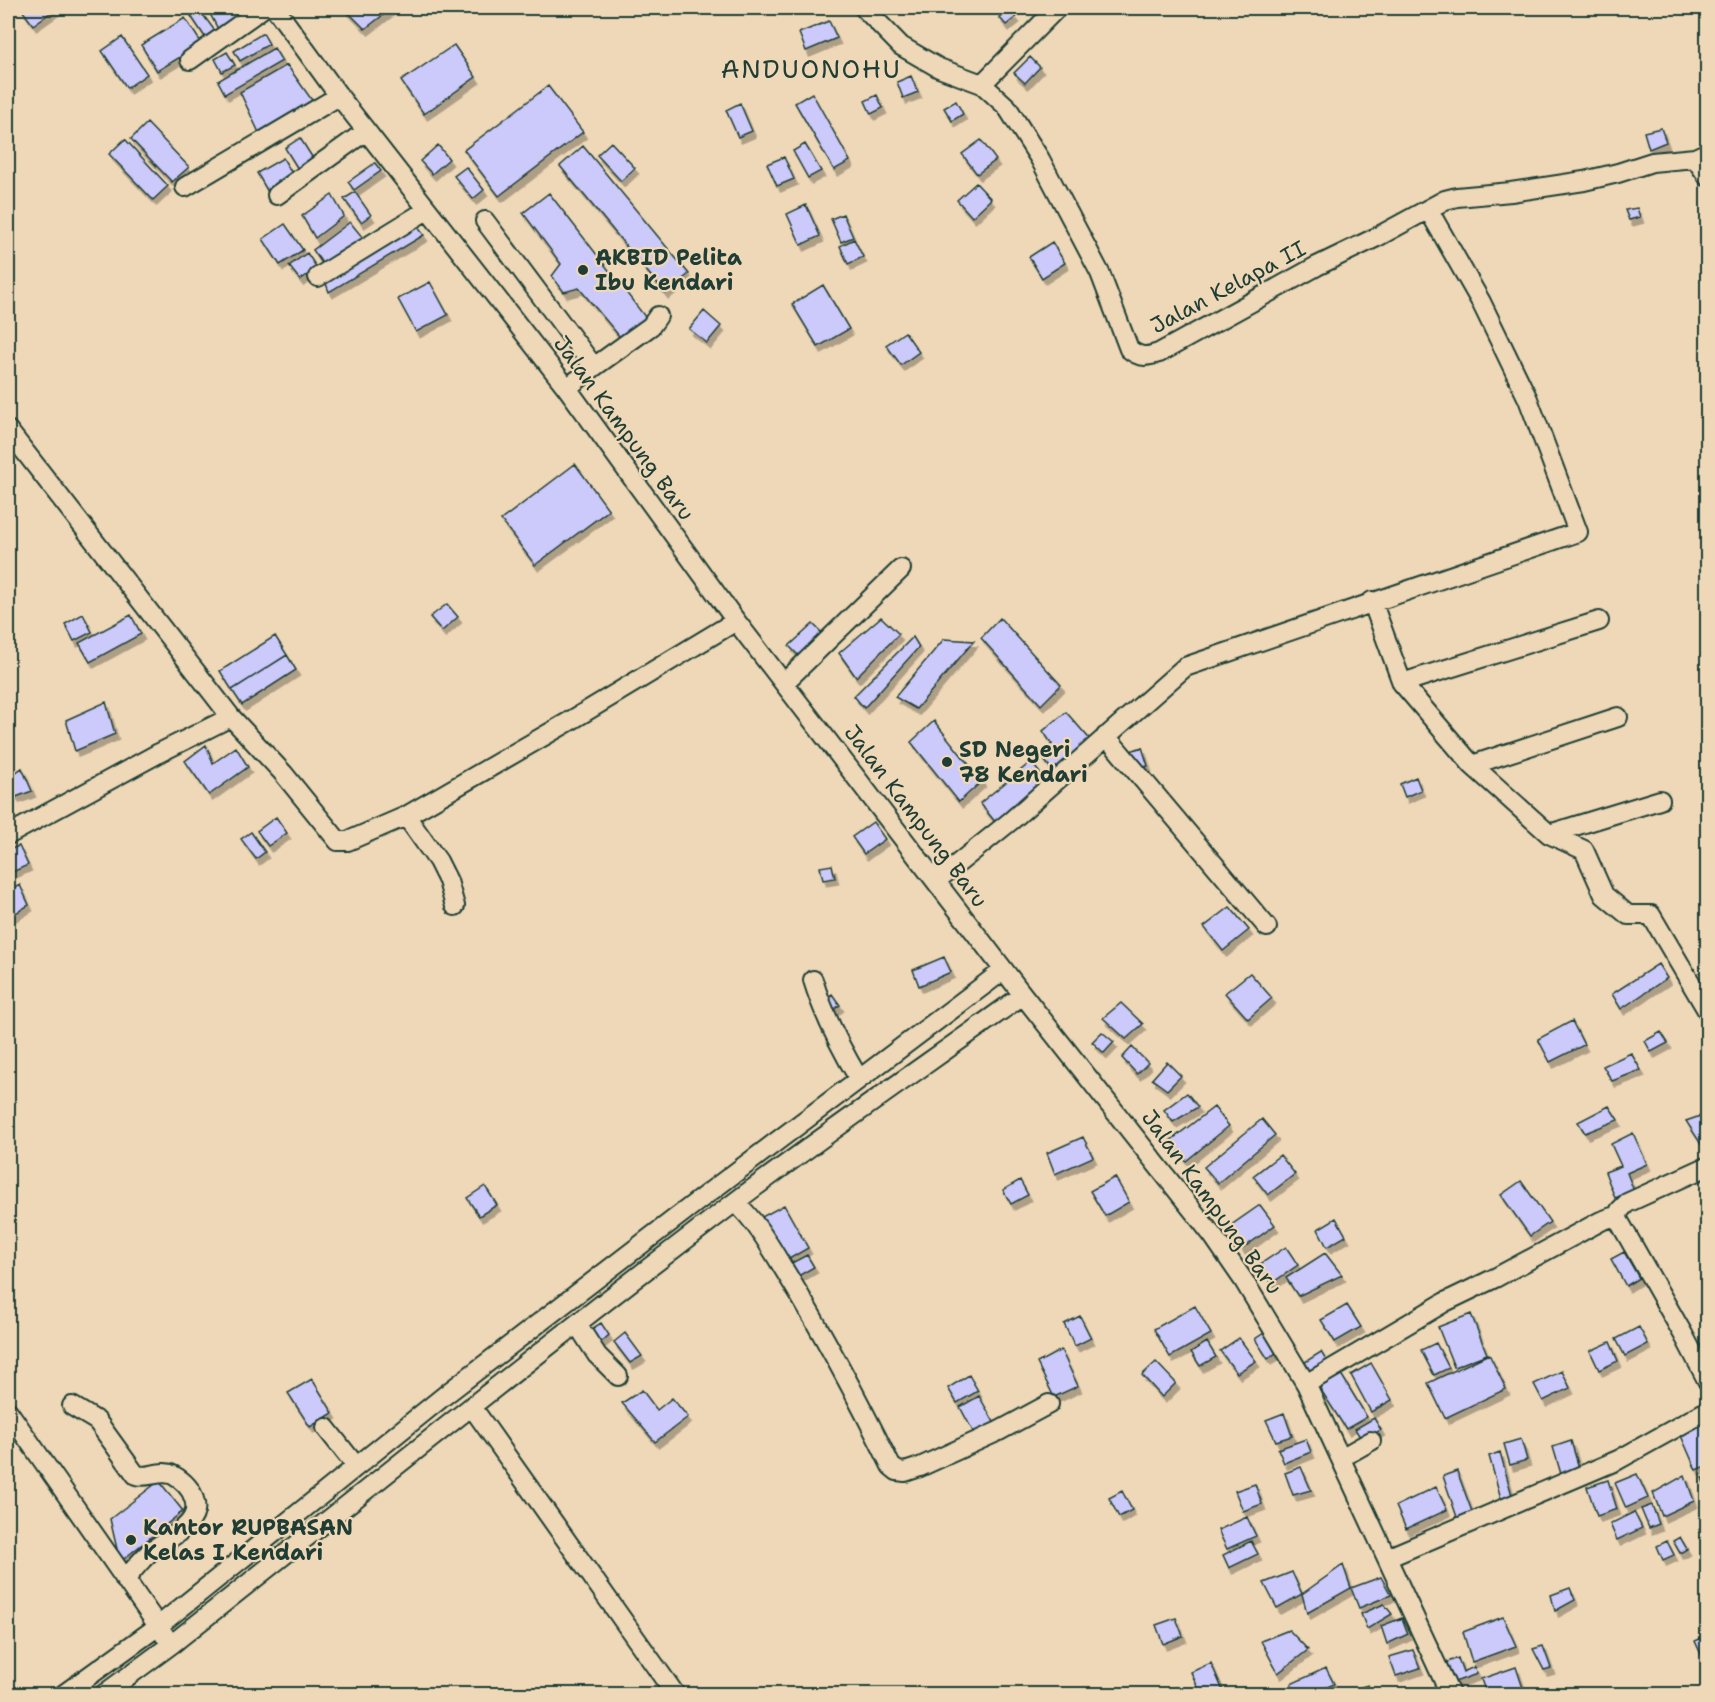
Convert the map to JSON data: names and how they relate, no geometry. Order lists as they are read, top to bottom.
{
  "streets": {
    "street": ["Jalan Kelapa II", "Jalan Kampung Baru"]
  },
  "districts": ["ANDUONOHU"],
  "places": ["AKBID Pelita Ibu Kendari", "SD Negeri 78 Kendari", "Kantor RUPBASAN Kelas I Kendari"]
}
